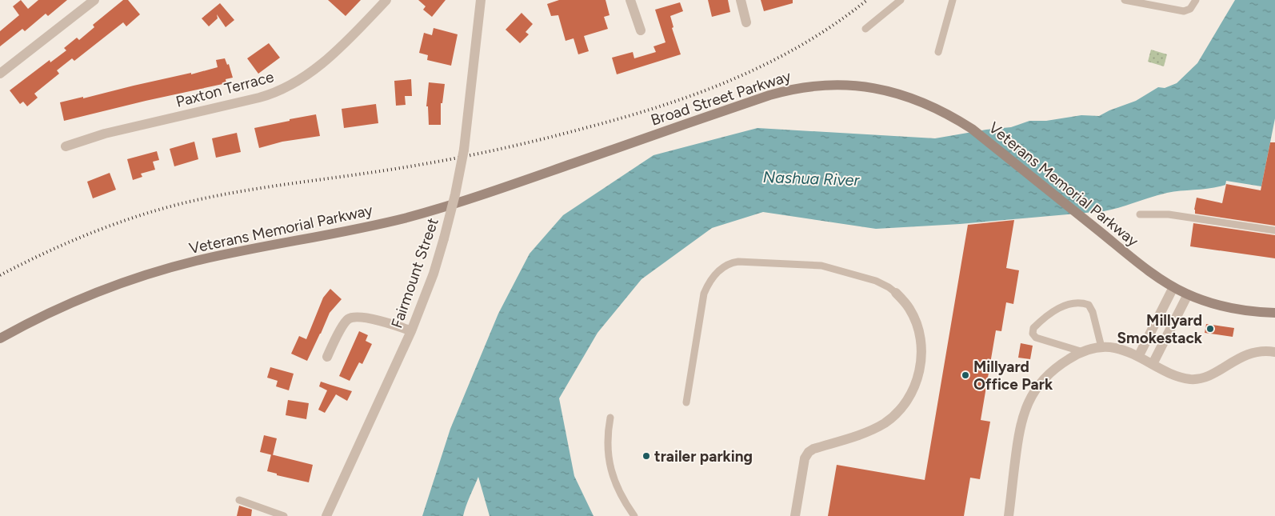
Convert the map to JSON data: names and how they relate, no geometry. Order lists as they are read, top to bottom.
{
  "streets": {
    "main road": ["Broad Street Parkway", "Veterans Memorial Parkway"],
    "street": ["Paxton Terrace", "Fairmount Street"]
  },
  "crossings": [
    ["Broad Street Parkway", "Veterans Memorial Parkway"]
  ],
  "water": ["Nashua River"],
  "places": ["Millyard Smokestack", "Millyard Office Park", "trailer parking"]
}
